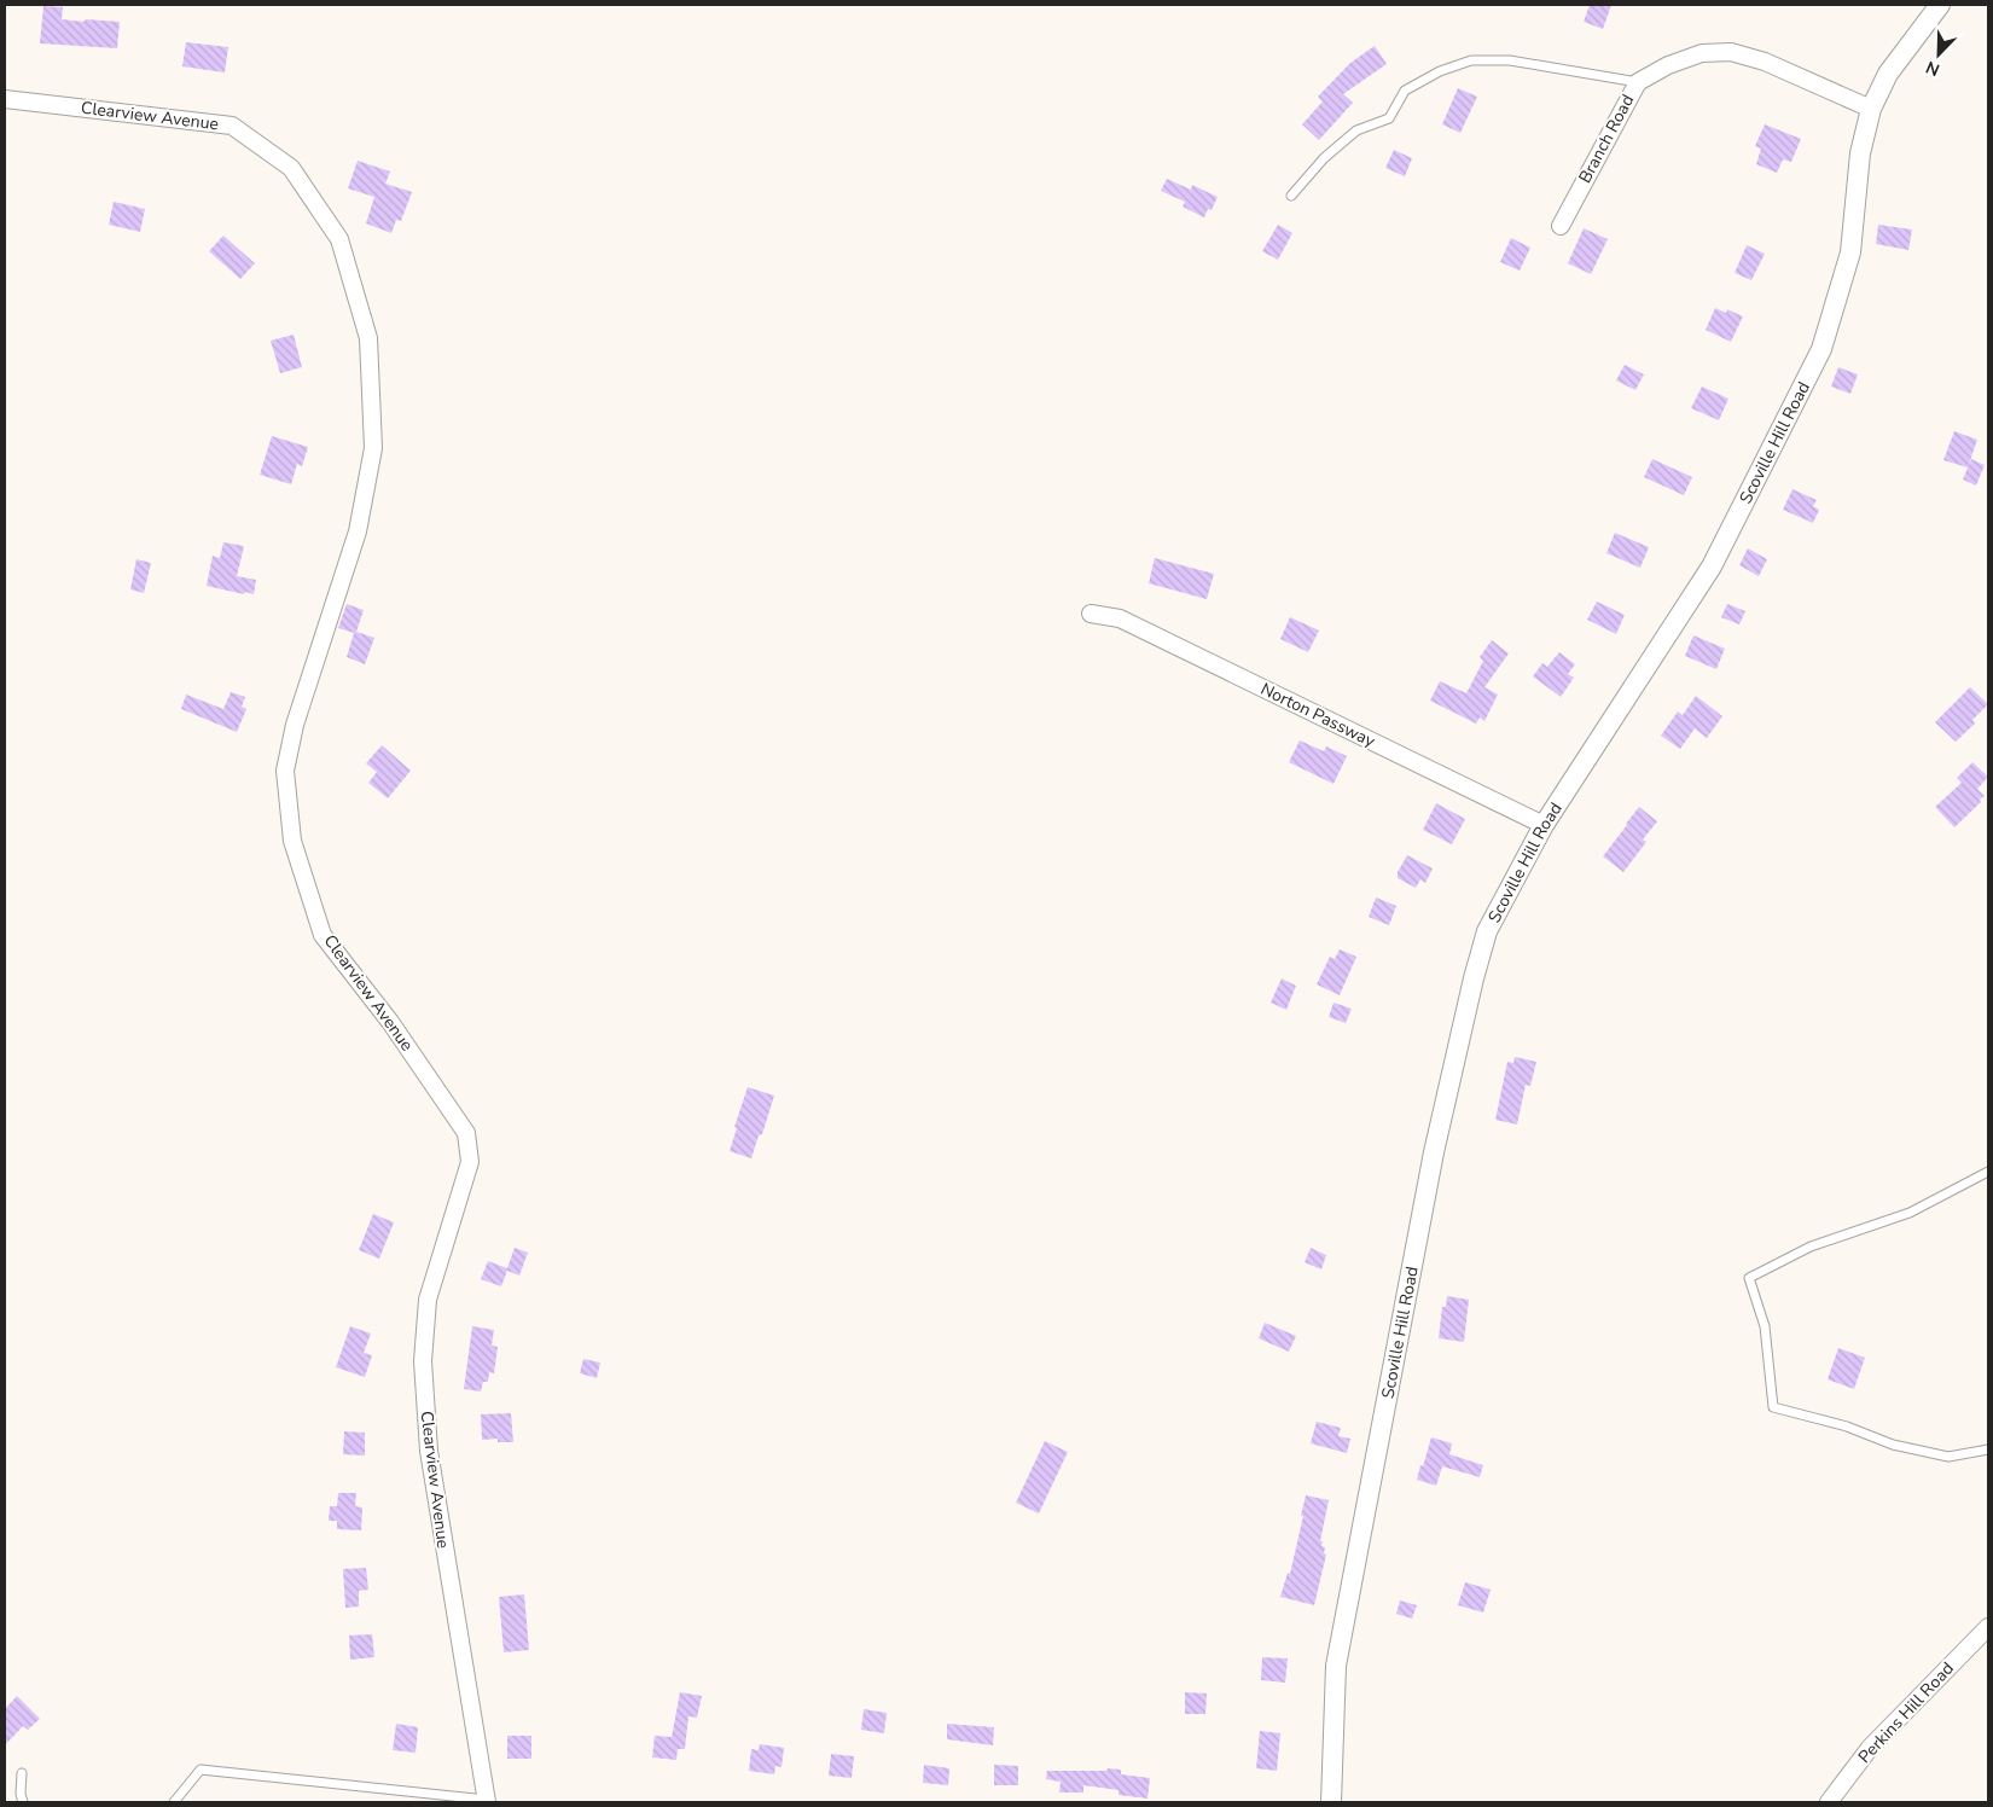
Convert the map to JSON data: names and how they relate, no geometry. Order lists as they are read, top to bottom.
{
  "streets": {
    "street": [
      "Clearview Avenue",
      "Branch Road",
      "Scoville Hill Road",
      "Norton Passway",
      "Perkins Hill Road"
    ]
  },
  "crossings": [
    ["Branch Road", "Scoville Hill Road"],
    ["Scoville Hill Road", "Norton Passway"]
  ],
  "north": "bottom left"
}
